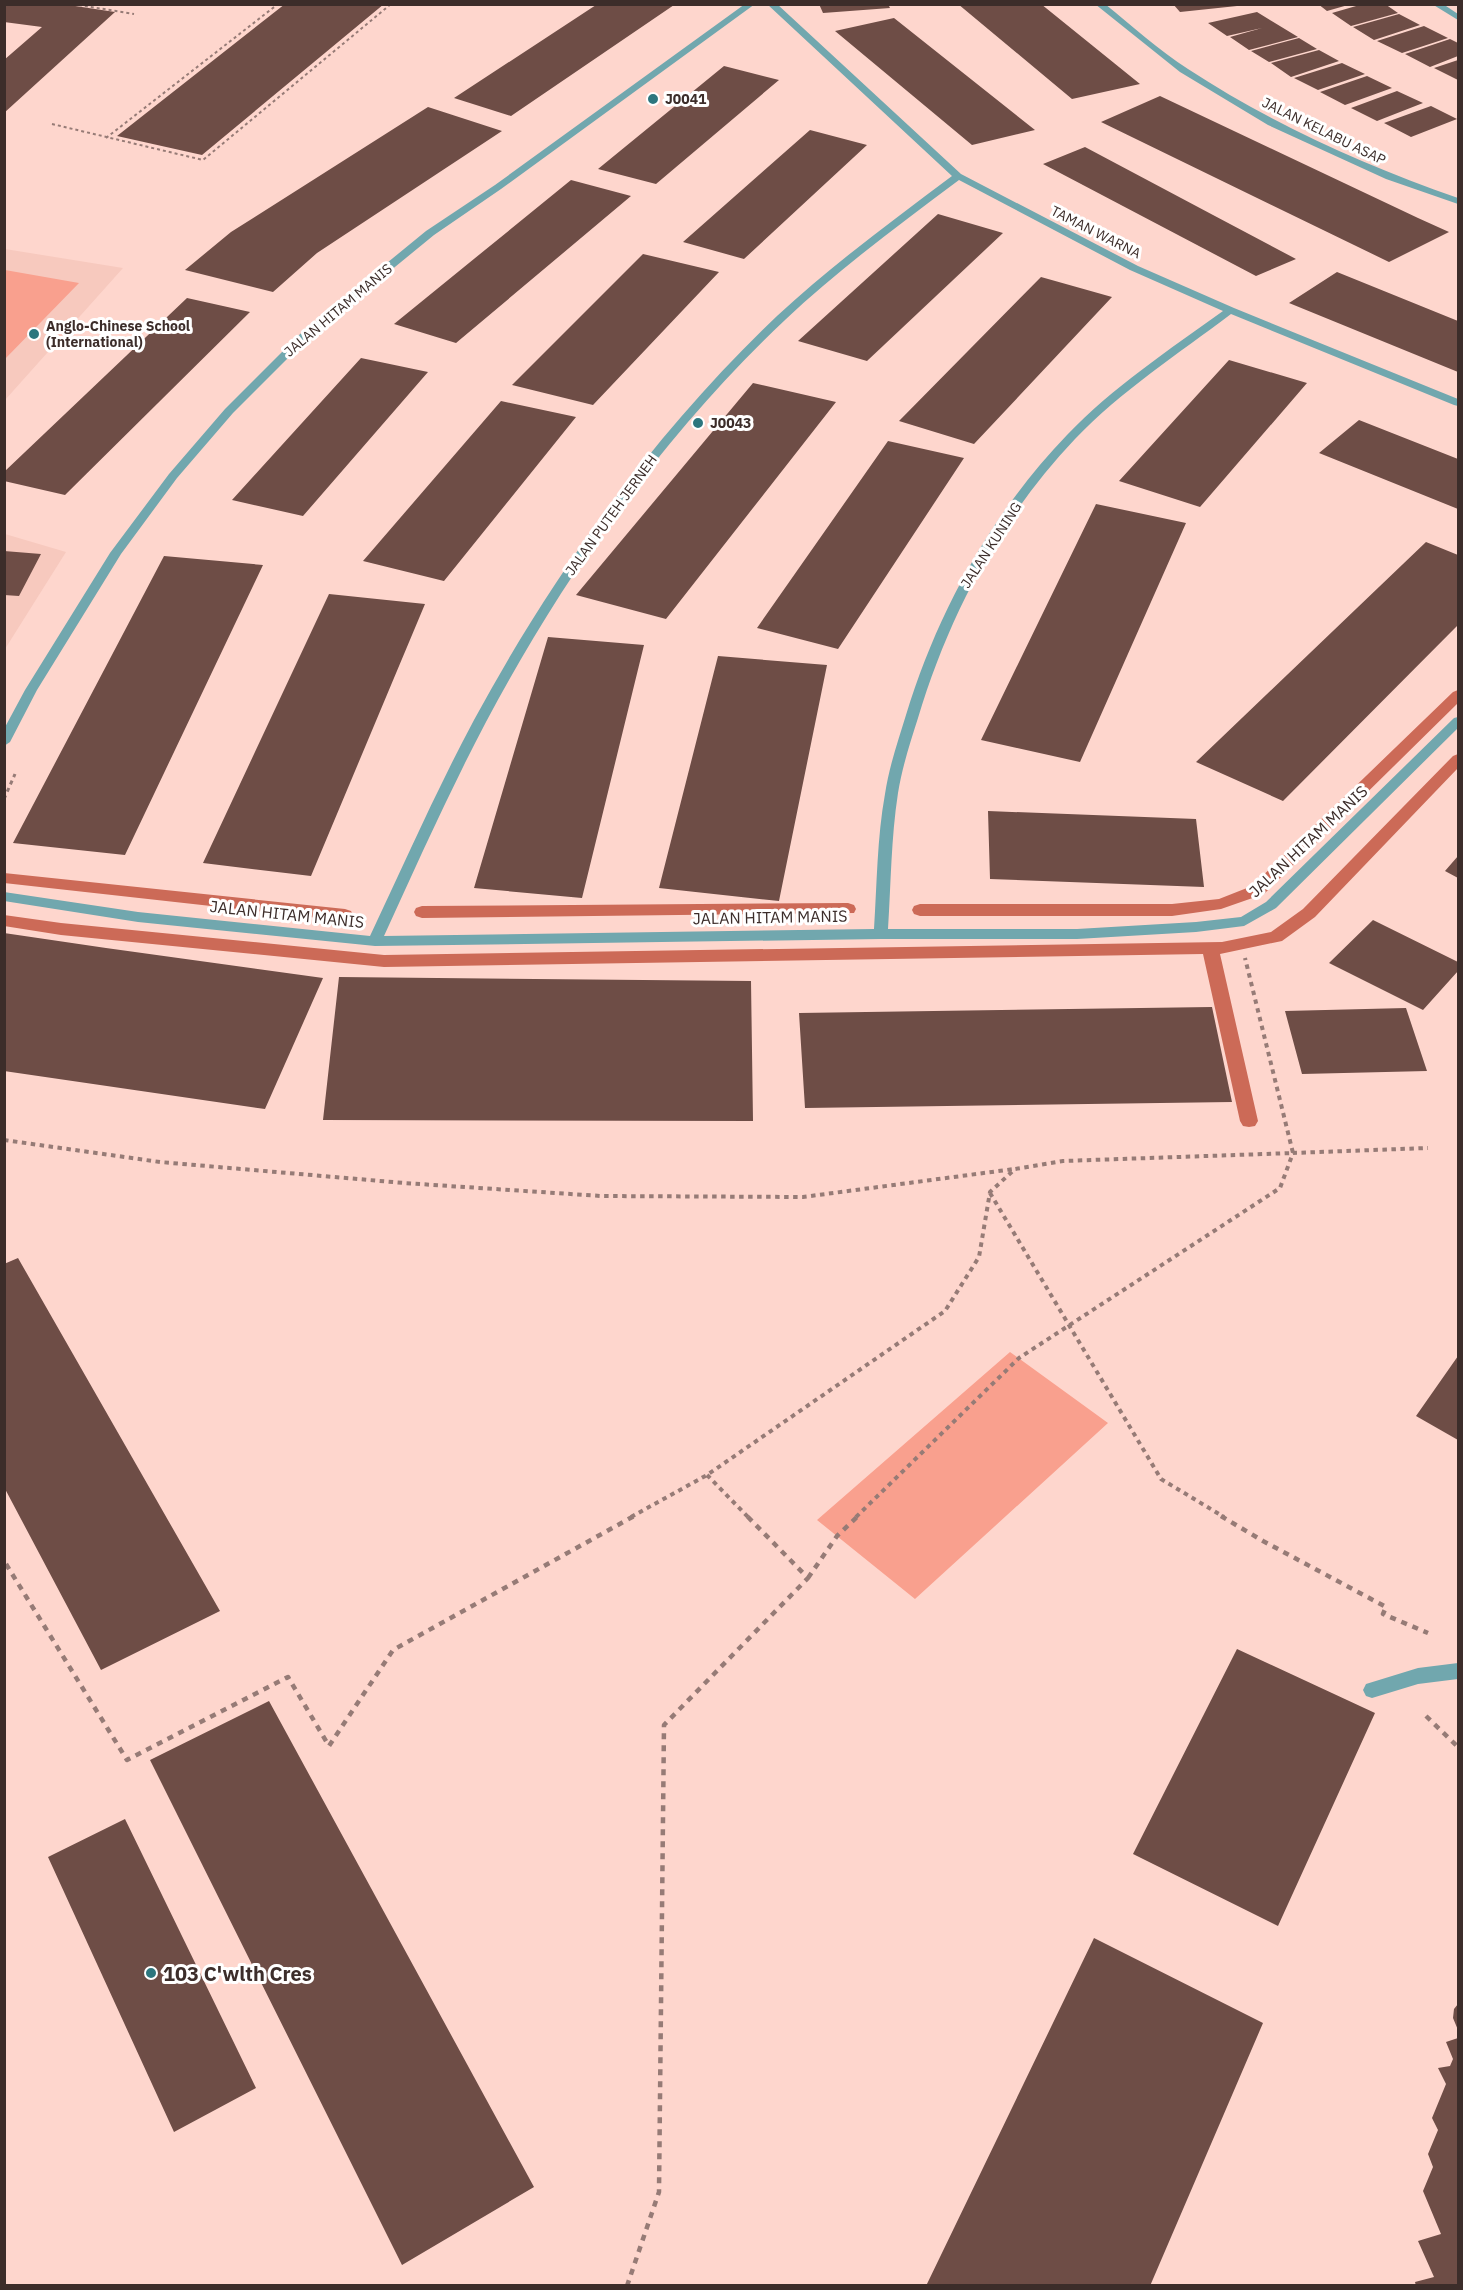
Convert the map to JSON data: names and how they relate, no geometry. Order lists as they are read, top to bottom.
{
  "streets": {
    "street": [
      "JALAN KELABU ASAP",
      "TAMAN WARNA",
      "JALAN HITAM MANIS",
      "JALAN PUTEH JERNEH",
      "JALAN KUNING"
    ]
  },
  "crossings": [
    ["TAMAN WARNA", "JALAN PUTEH JERNEH"],
    ["TAMAN WARNA", "JALAN KUNING"],
    ["JALAN HITAM MANIS", "JALAN PUTEH JERNEH"],
    ["JALAN HITAM MANIS", "JALAN KUNING"]
  ],
  "places": [
    "J0041",
    "Anglo-Chinese School (International)",
    "J0043",
    "103 C'wlth Cres"
  ]
}
